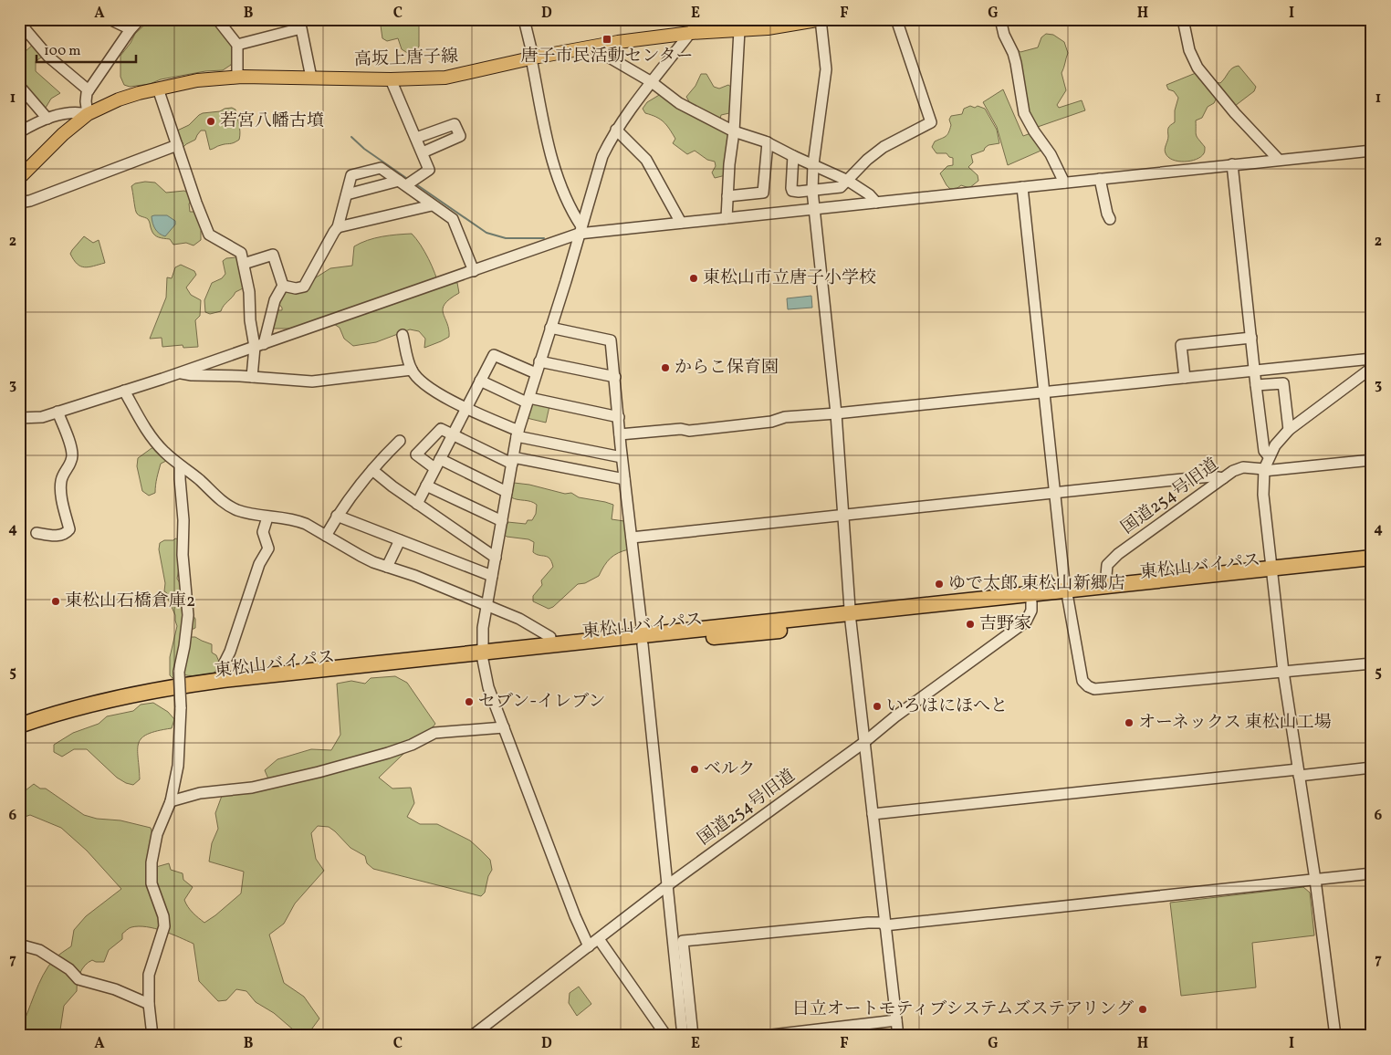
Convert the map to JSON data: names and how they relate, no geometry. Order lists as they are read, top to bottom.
{
  "streets": {
    "highway": ["東松山バイパス"],
    "main road": ["高坂上唐子線"],
    "street": ["国道254号旧道"]
  },
  "crossings": [
    ["国道254号旧道", "東松山バイパス"]
  ],
  "places": {
    "transit": ["唐子市民活動センター"],
    "other": [
      "若宮八幡古墳",
      "東松山市立唐子小学校",
      "からこ保育園",
      "ゆで太郎 東松山新郷店",
      "東松山石橋倉庫2",
      "吉野家",
      "セブン-イレブン",
      "いろはにほへと",
      "オーネックス 東松山工場",
      "ベルク",
      "日立オートモティブシステムズステアリング"
    ]
  },
  "scale_bar": "100 m",
  "grid": {
    "columns": [
      "A",
      "B",
      "C",
      "D",
      "E",
      "F",
      "G",
      "H",
      "I"
    ],
    "rows": [
      "1",
      "2",
      "3",
      "4",
      "5",
      "6",
      "7"
    ]
  }
}
